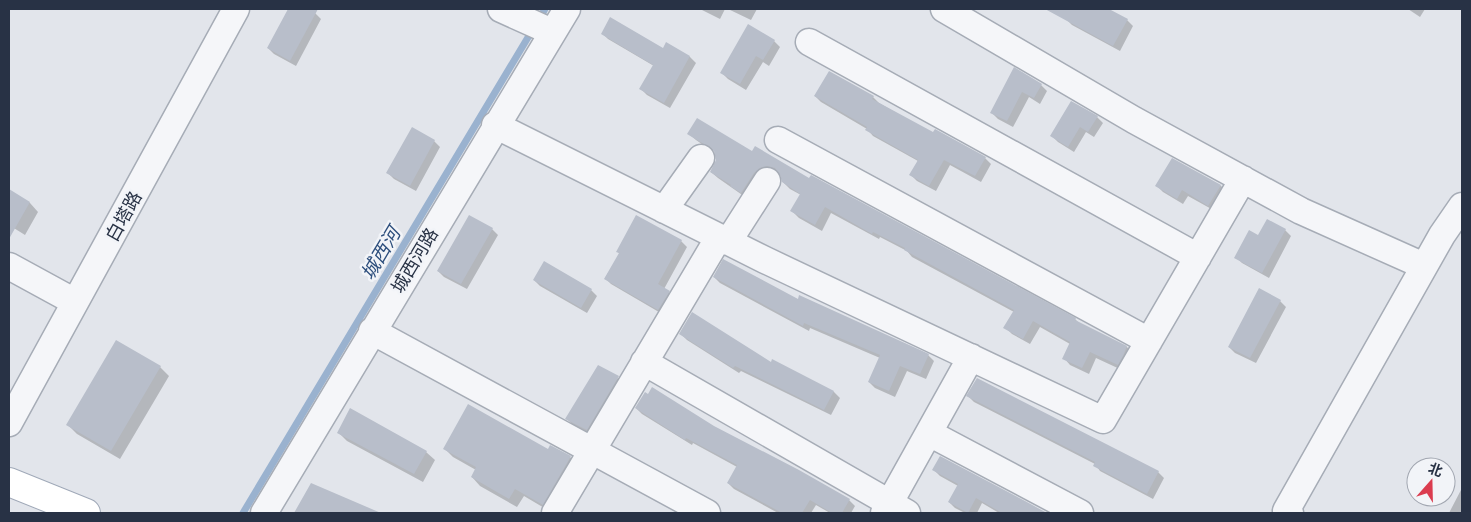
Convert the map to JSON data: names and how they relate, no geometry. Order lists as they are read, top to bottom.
{
  "streets": {
    "street": ["白塔路", "城西河路"]
  },
  "water": ["城西河"],
  "north": "top"
}
